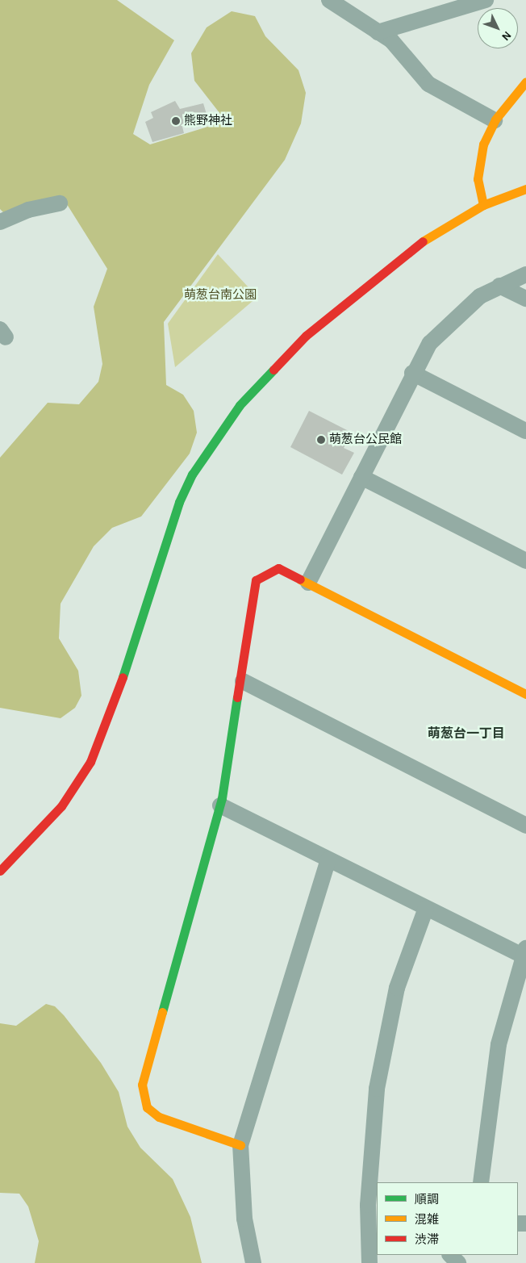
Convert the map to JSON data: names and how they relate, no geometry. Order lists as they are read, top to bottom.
{
  "districts": ["萌葱台一丁目"],
  "parks": ["萌葱台南公園"],
  "places": ["熊野神社", "萌葱台公民館"],
  "legend": ["順調", "混雑", "渋滞"],
  "north": "bottom right"
}
